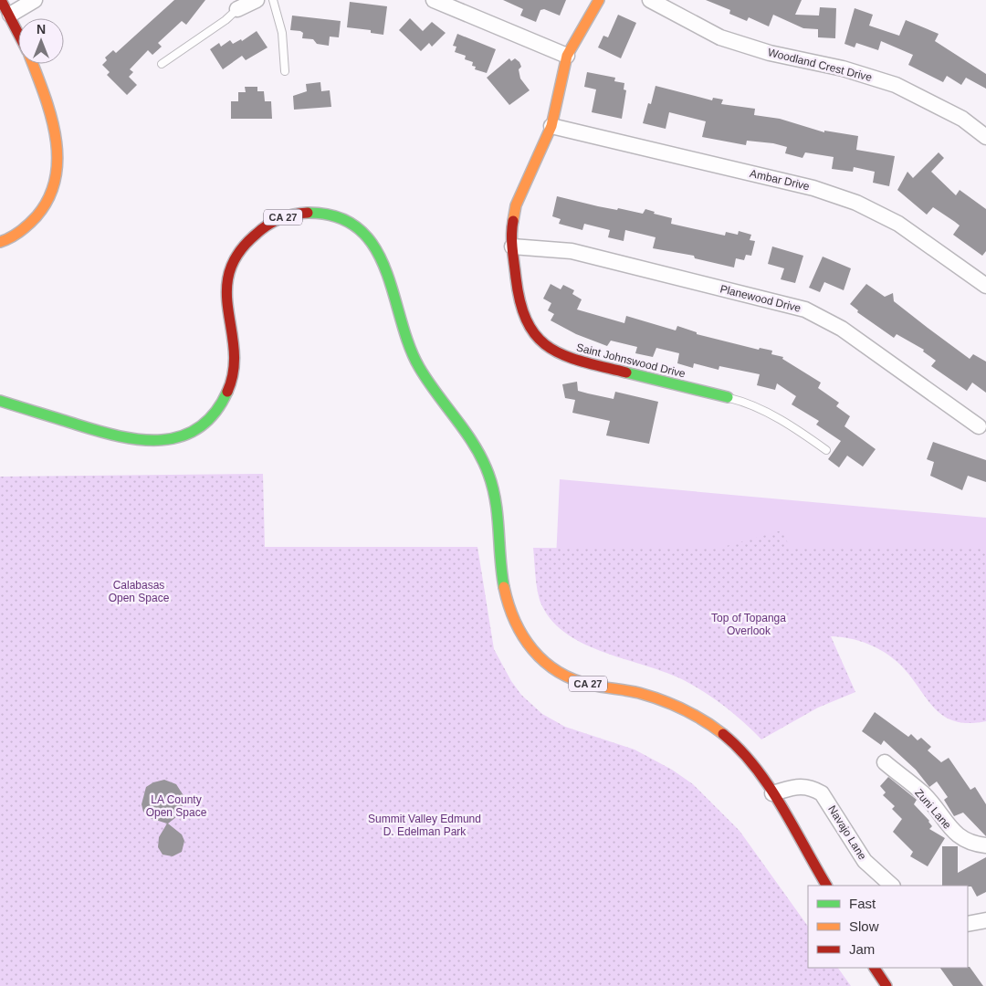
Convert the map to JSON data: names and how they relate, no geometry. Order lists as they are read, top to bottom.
{
  "streets": {
    "main road": ["CA 27", "Saint Johnswood Drive"],
    "street": [
      "Woodland Crest Drive",
      "Ambar Drive",
      "Planewood Drive",
      "Zuni Lane",
      "Navajo Lane"
    ]
  },
  "crossings": [
    ["Ambar Drive", "Saint Johnswood Drive"],
    ["CA 27", "Navajo Lane"],
    ["Planewood Drive", "Saint Johnswood Drive"]
  ],
  "parks": [
    "Calabasas Open Space",
    "Top of Topanga Overlook",
    "LA County Open Space",
    "Summit Valley Edmund D. Edelman Park"
  ],
  "legend": ["Fast", "Slow", "Jam"],
  "north": "top"
}
